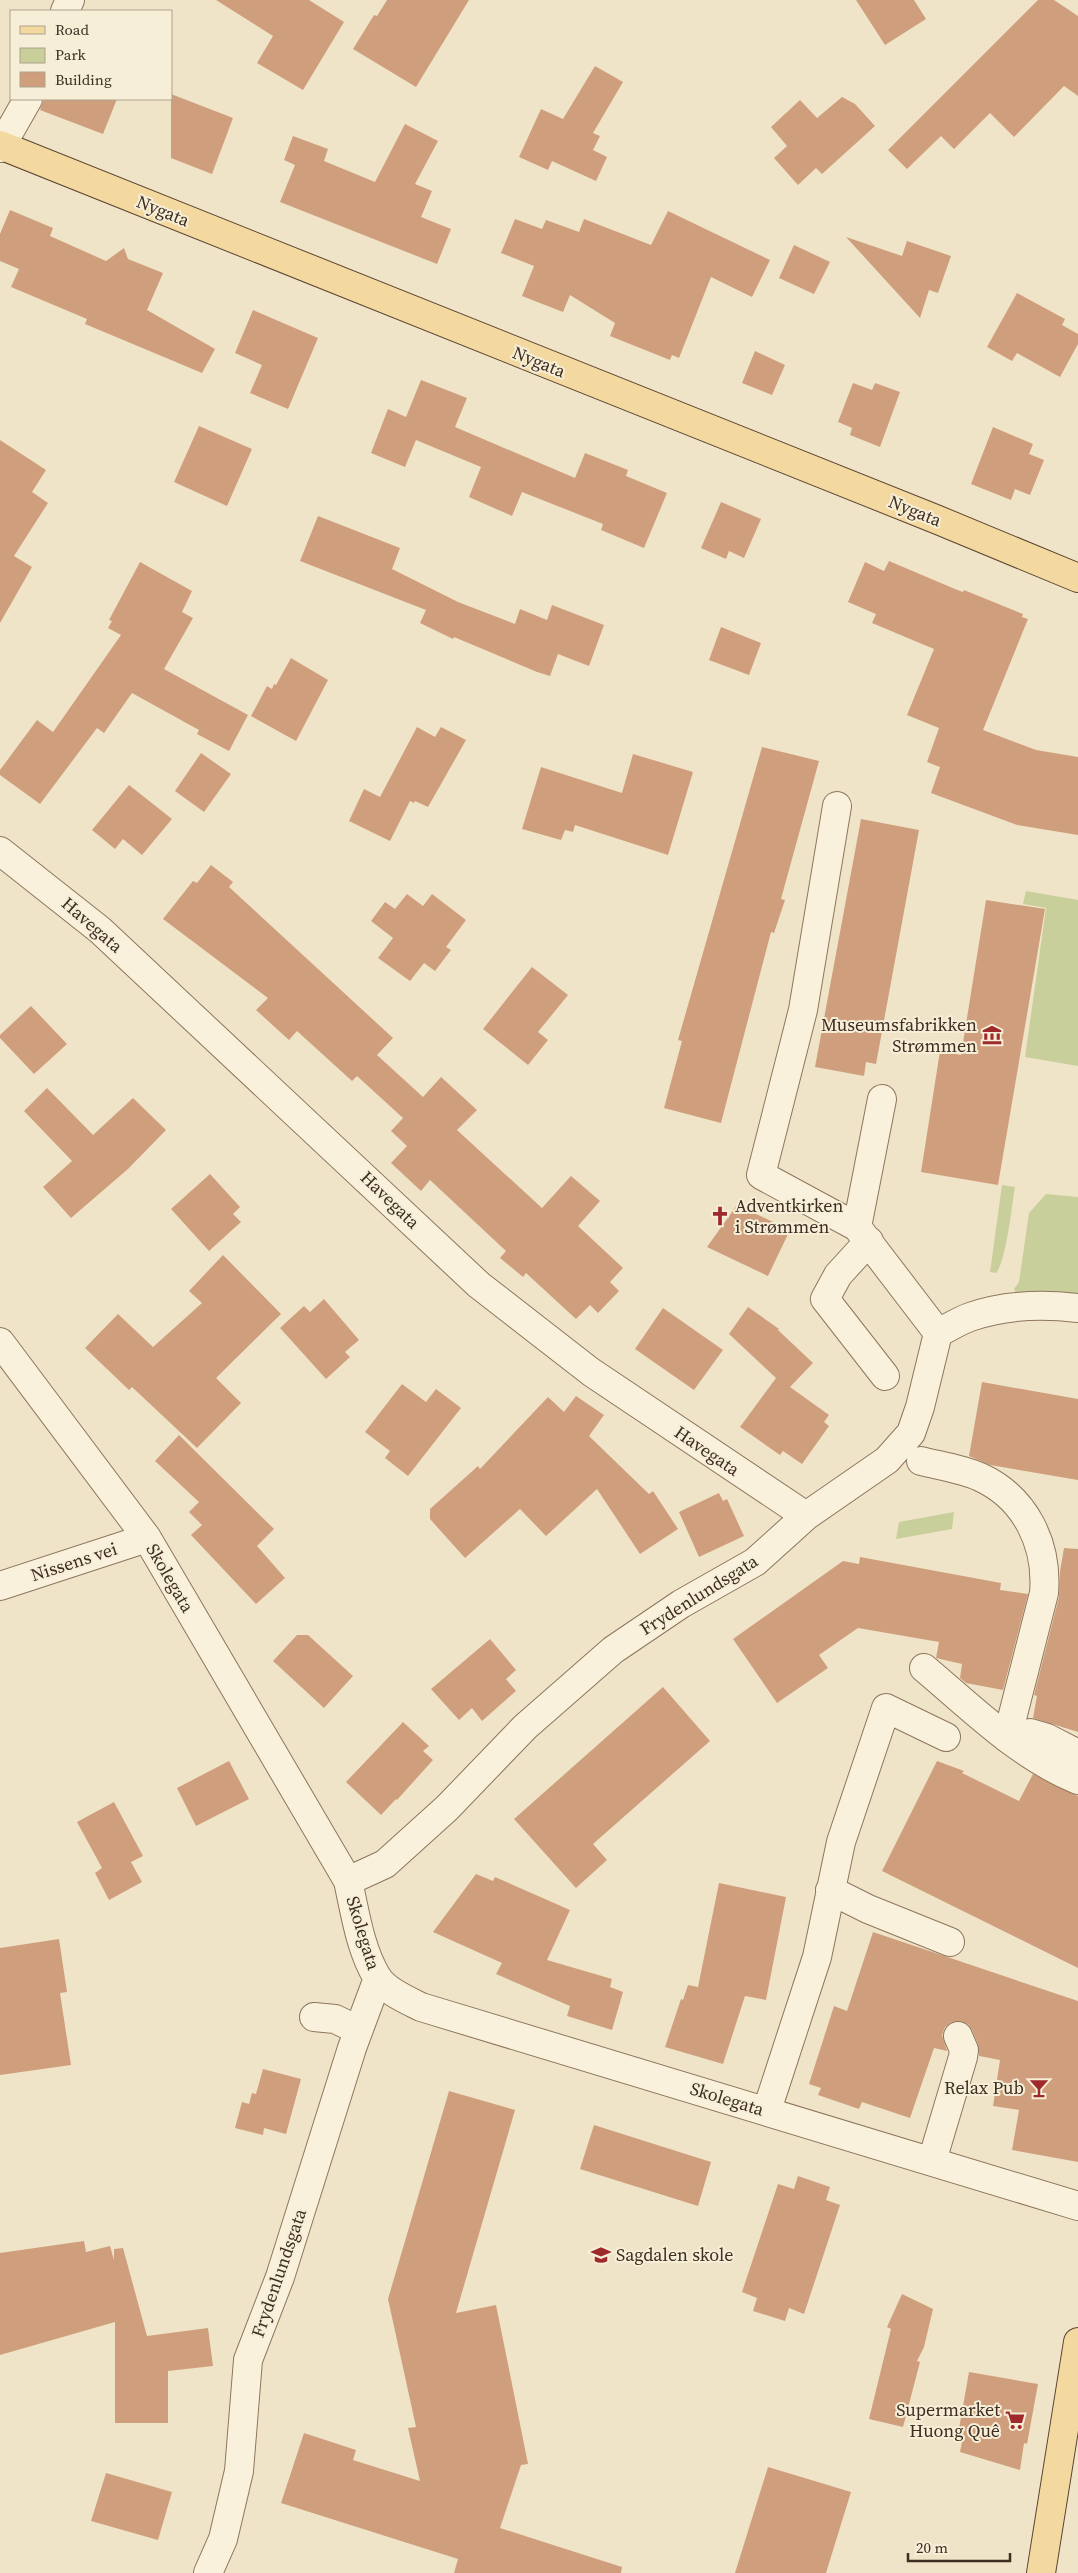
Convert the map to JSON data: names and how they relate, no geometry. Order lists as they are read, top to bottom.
{
  "streets": {
    "main road": ["Nygata"],
    "street": [
      "Havegata",
      "Nissens vei",
      "Skolegata",
      "Frydenlundsgata"
    ]
  },
  "crossings": [
    ["Havegata", "Frydenlundsgata"],
    ["Nissens vei", "Skolegata"],
    ["Skolegata", "Frydenlundsgata"]
  ],
  "places": {
    "museum": ["Museumsfabrikken Strømmen"],
    "church": ["Adventkirken i Strømmen"],
    "bar": ["Relax Pub"],
    "school or university": ["Sagdalen skole"],
    "supermarket": ["Supermarket Huong Quê"]
  },
  "legend": ["Road", "Park", "Building"],
  "scale_bar": "20 m"
}
